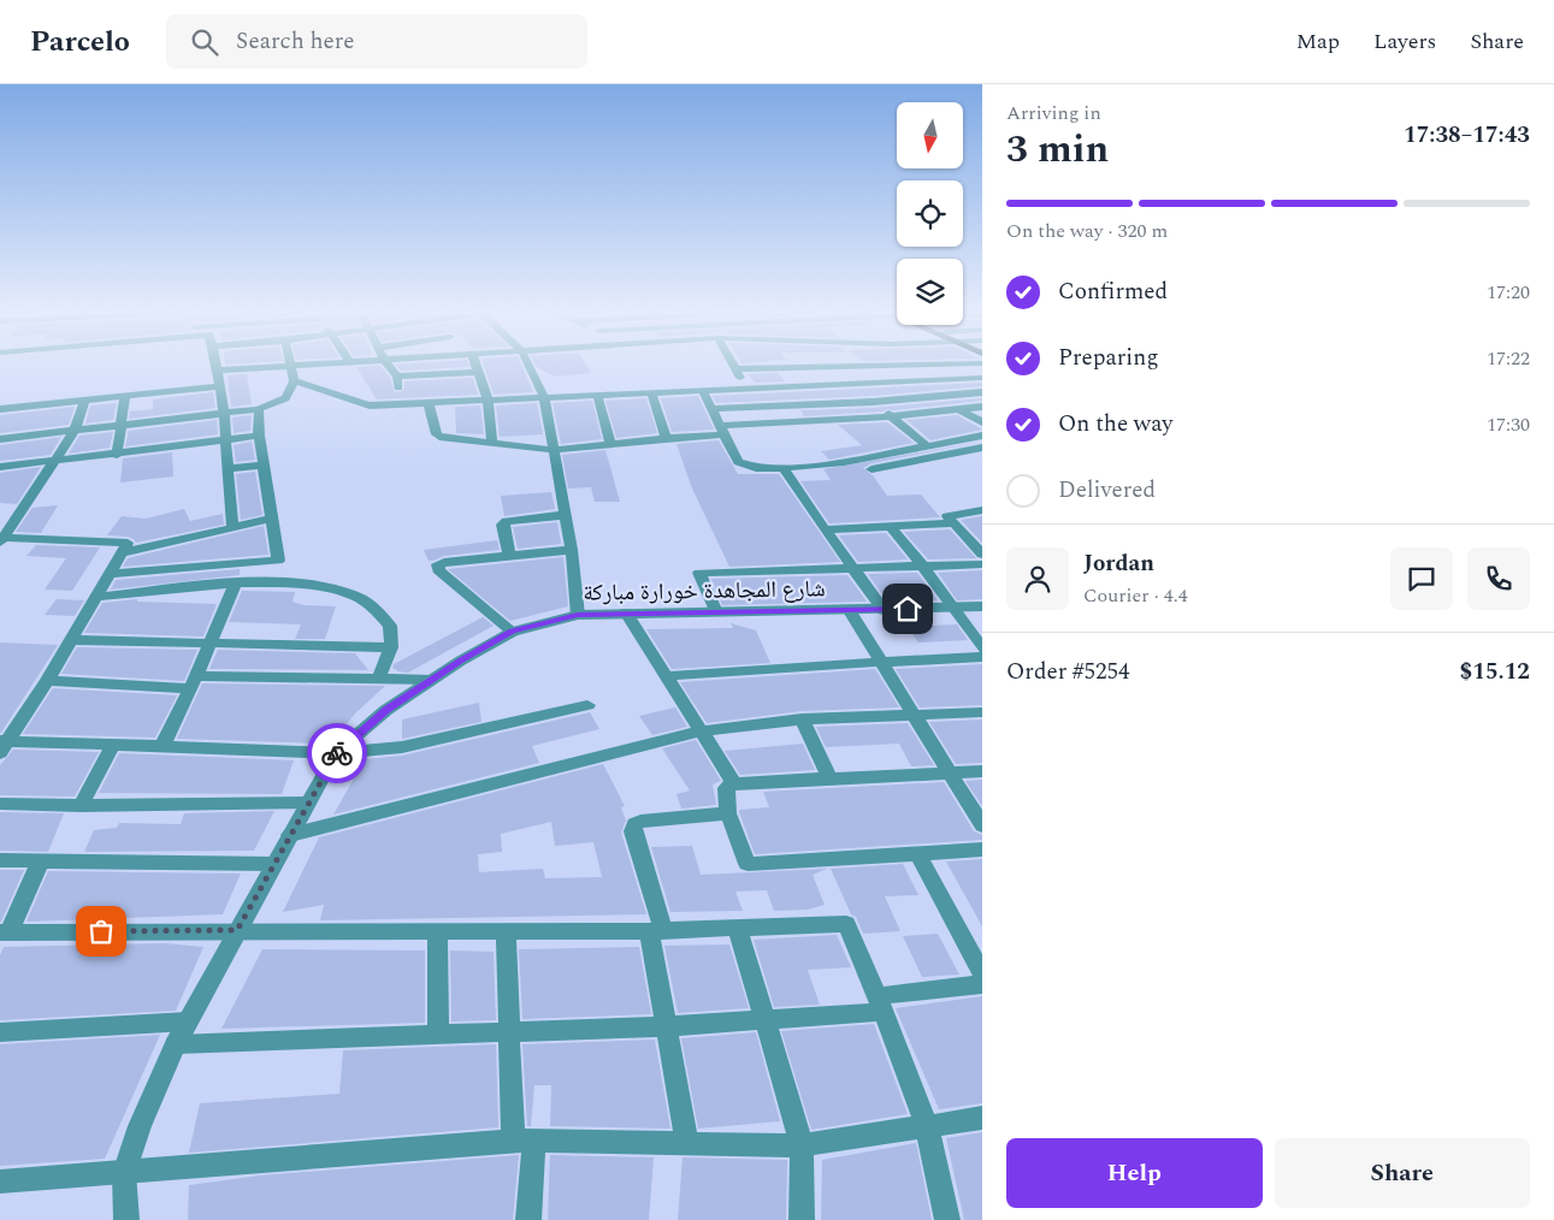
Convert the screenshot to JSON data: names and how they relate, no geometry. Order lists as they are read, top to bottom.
{
  "streets": {
    "street": ["شارع المجاهدة خورارة مباركة"]
  },
  "north": "bottom",
  "page": {
    "header": "Parcelo",
    "search": "Search here",
    "nav": ["Map", "Layers", "Share"],
    "heading": ["3 min", "Arriving in", "17:38–17:43"],
    "panel": [
      "Jordan",
      "Courier · 4.4",
      "Order #5254",
      "$15.12"
    ],
    "bar": "On the way · 320 m",
    "list": [
      ["Confirmed", "17:20"],
      ["Preparing", "17:22"],
      ["On the way", "17:30"],
      "Delivered"
    ],
    "buttons": ["Help", "Share"]
  }
}
